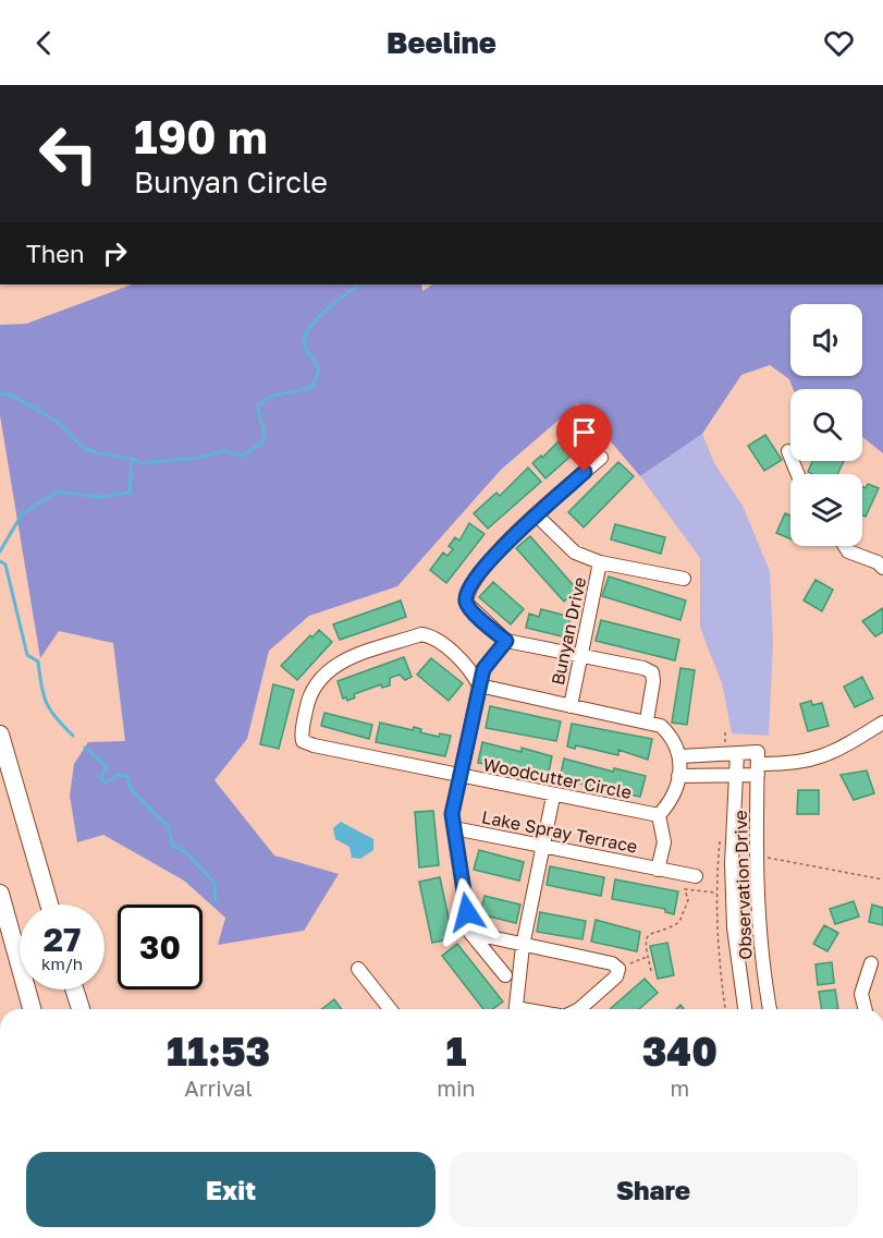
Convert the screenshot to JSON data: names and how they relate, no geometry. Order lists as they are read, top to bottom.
{
  "streets": {
    "street": [
      "Bunyan Drive",
      "Woodcutter Circle",
      "Lake Spray Terrace",
      "Observation Drive"
    ]
  },
  "crossings": [
    ["Woodcutter Circle", "Lake Spray Terrace"]
  ],
  "page": {
    "header": "Beeline",
    "turn": ["190 m", "Bunyan Circle"],
    "then": "Then",
    "speed": "27 km/h",
    "limit": "30",
    "eta": [
      "11:53",
      "Arrival",
      "1",
      "min",
      "340",
      "m"
    ],
    "buttons": ["Exit", "Share"]
  }
}
